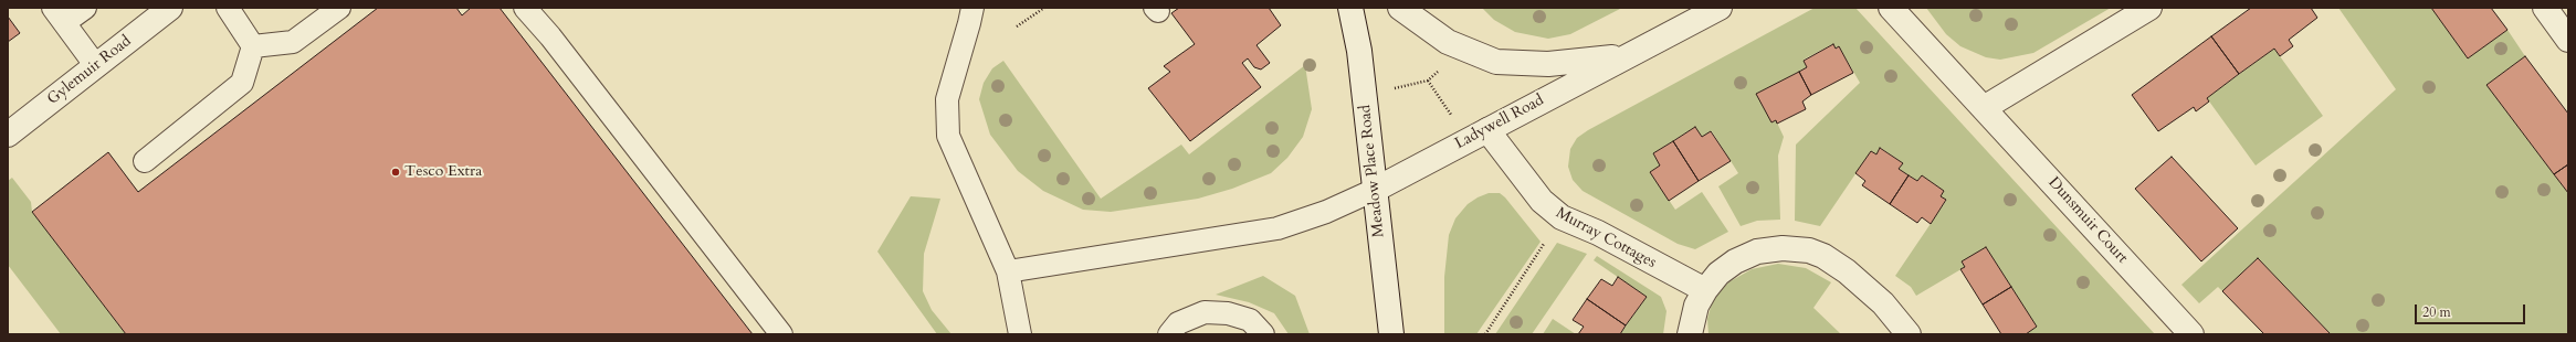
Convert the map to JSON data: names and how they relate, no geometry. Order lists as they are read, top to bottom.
{
  "streets": {
    "street": [
      "Gylemuir Road",
      "Ladywell Road",
      "Meadow Place Road",
      "Dunsmuir Court",
      "Murray Cottages"
    ]
  },
  "crossings": [
    ["Ladywell Road", "Meadow Place Road"],
    ["Ladywell Road", "Murray Cottages"]
  ],
  "places": ["Tesco Extra"],
  "scale_bar": "20 m"
}
